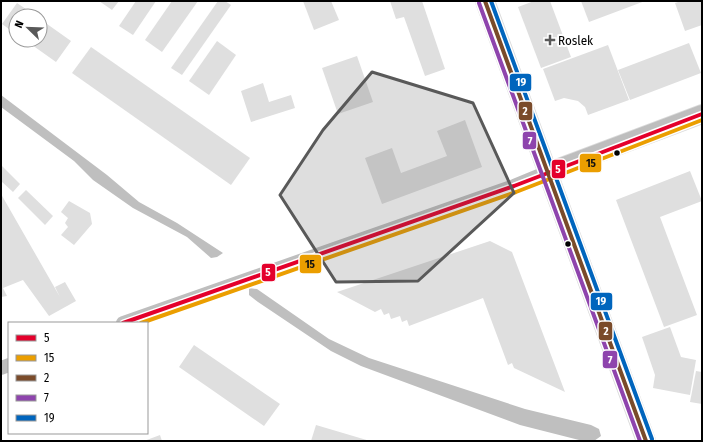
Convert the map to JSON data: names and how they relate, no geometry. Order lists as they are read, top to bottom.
{
  "places": {
    "health": ["Roslek"]
  },
  "lines": [
    "transit line 2",
    "transit line 19",
    "transit line 7",
    "transit line 5",
    "transit line 15"
  ],
  "legend": [
    "5",
    "15",
    "2",
    "7",
    "19"
  ],
  "north": "top left"
}
